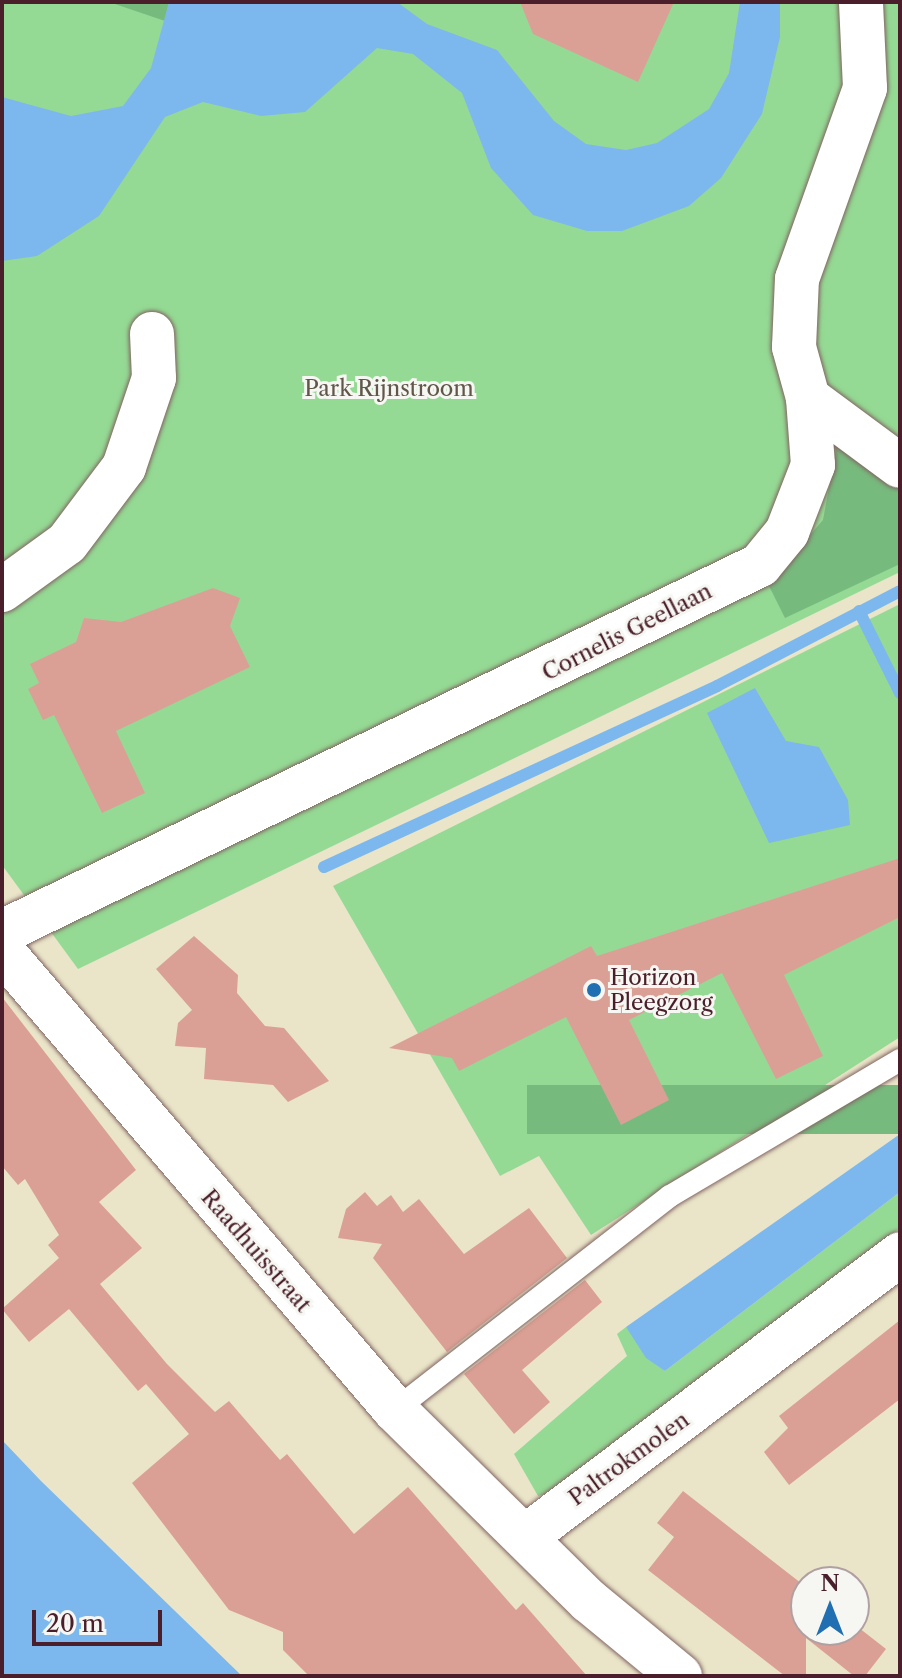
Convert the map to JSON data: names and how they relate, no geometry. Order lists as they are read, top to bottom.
{
  "streets": {
    "street": ["Cornelis Geellaan", "Raadhuisstraat", "Paltrokmolen"]
  },
  "crossings": [
    ["Raadhuisstraat", "Paltrokmolen"]
  ],
  "parks": ["Park Rijnstroom"],
  "places": ["Horizon Pleegzorg"],
  "scale_bar": "20 m",
  "north": "top"
}
